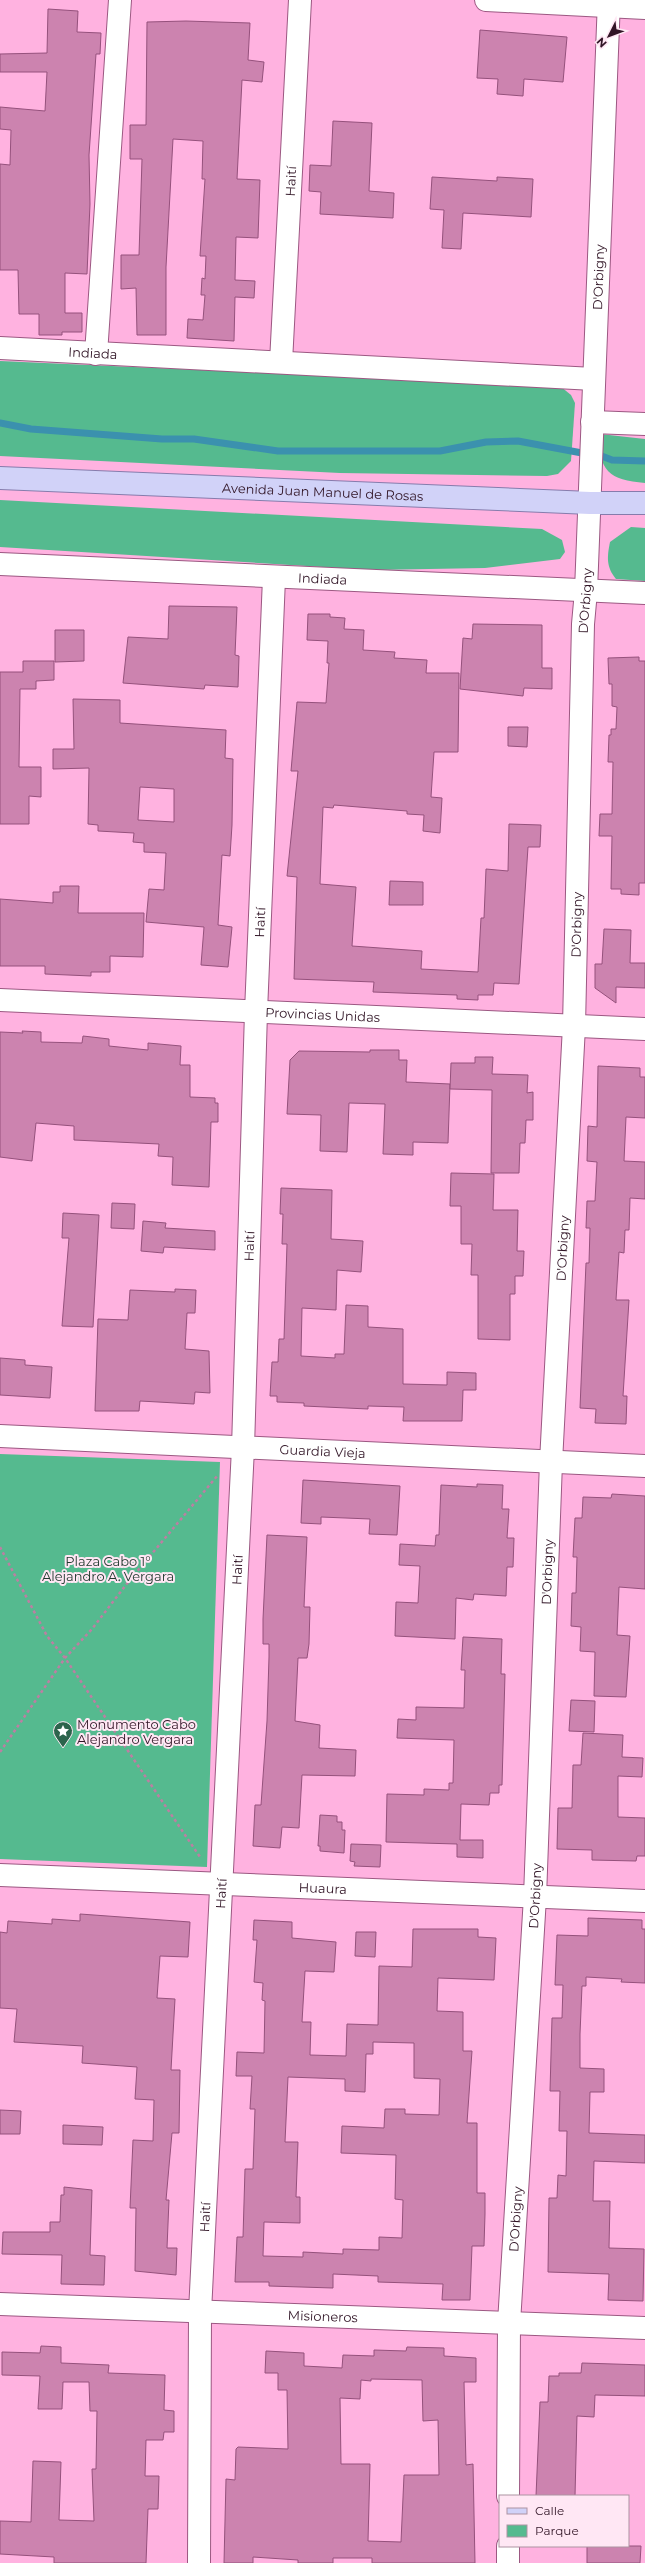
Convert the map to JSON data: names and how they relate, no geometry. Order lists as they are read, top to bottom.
{
  "streets": {
    "main road": ["Avenida Juan Manuel de Rosas"],
    "street": [
      "Haití",
      "D'Orbigny",
      "Indiada",
      "Provincias Unidas",
      "Guardia Vieja",
      "Huaura",
      "Misioneros"
    ]
  },
  "crossings": [
    ["Haití", "Indiada"],
    ["Haití", "Provincias Unidas"],
    ["Haití", "Guardia Vieja"],
    ["Haití", "Huaura"],
    ["Haití", "Misioneros"],
    ["D'Orbigny", "Indiada"],
    ["D'Orbigny", "Avenida Juan Manuel de Rosas"],
    ["D'Orbigny", "Provincias Unidas"],
    ["D'Orbigny", "Guardia Vieja"],
    ["D'Orbigny", "Huaura"],
    ["D'Orbigny", "Misioneros"]
  ],
  "parks": ["Plaza Cabo 1° Alejandro A. Vergara"],
  "places": {
    "place": ["Monumento Cabo Alejandro Vergara"]
  },
  "legend": ["Calle", "Parque"],
  "north": "bottom left"
}
